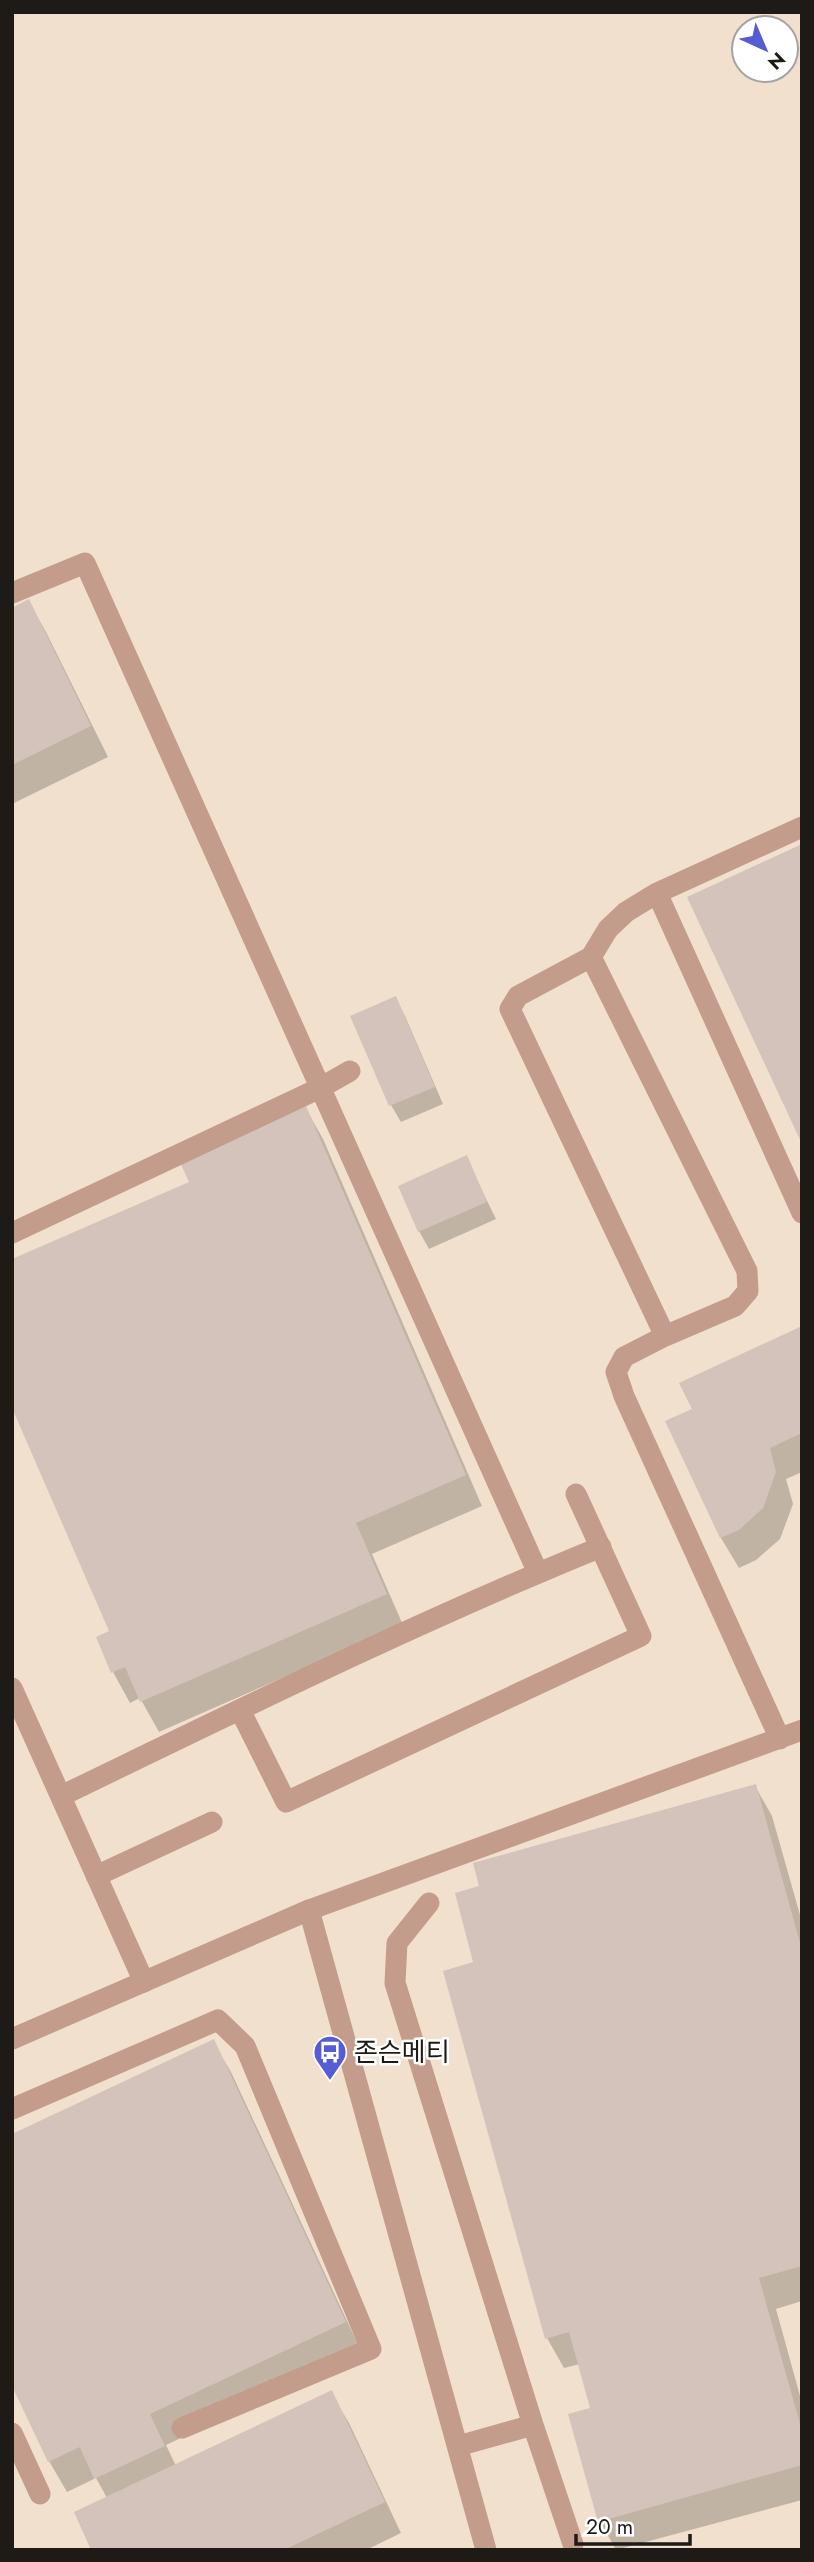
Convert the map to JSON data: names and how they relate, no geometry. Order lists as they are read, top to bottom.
{
  "places": {
    "bus stop": ["존슨메티"]
  },
  "scale_bar": "20 m",
  "north": "bottom right"
}
